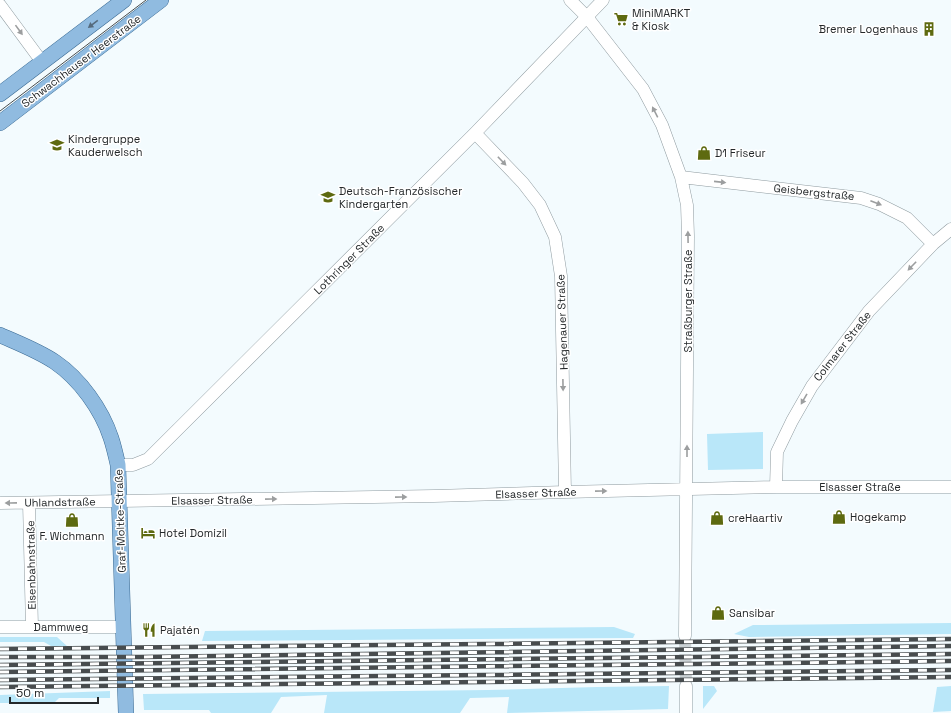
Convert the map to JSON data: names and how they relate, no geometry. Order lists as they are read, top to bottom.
{
  "streets": {
    "main road": ["Schwachhauser Heerstraße", "Graf-Moltke-Straße"],
    "street": [
      "Geisbergstraße",
      "Lothringer Straße",
      "Straßburger Straße",
      "Hagenauer Straße",
      "Colmarer Straße",
      "Elsasser Straße",
      "Uhlandstraße",
      "Eisenbahnstraße",
      "Dammweg"
    ]
  },
  "crossings": [
    ["Geisbergstraße", "Straßburger Straße"],
    ["Geisbergstraße", "Colmarer Straße"],
    ["Lothringer Straße", "Straßburger Straße"],
    ["Lothringer Straße", "Hagenauer Straße"],
    ["Lothringer Straße", "Graf-Moltke-Straße"],
    ["Straßburger Straße", "Elsasser Straße"],
    ["Hagenauer Straße", "Elsasser Straße"],
    ["Colmarer Straße", "Elsasser Straße"],
    ["Elsasser Straße", "Uhlandstraße"],
    ["Elsasser Straße", "Graf-Moltke-Straße"],
    ["Uhlandstraße", "Graf-Moltke-Straße"],
    ["Uhlandstraße", "Eisenbahnstraße"],
    ["Graf-Moltke-Straße", "Dammweg"],
    ["Eisenbahnstraße", "Dammweg"]
  ],
  "one_way": [
    "Geisbergstraße",
    "Straßburger Straße",
    "Hagenauer Straße",
    "Colmarer Straße",
    "Elsasser Straße"
  ],
  "places": {
    "supermarket": ["MiniMARKT & Kiosk"],
    "building": ["Bremer Logenhaus"],
    "school or university": ["Kindergruppe Kauderwelsch", "Deutsch-Französischer Kindergarten"],
    "shop": [
      "D1 Friseur",
      "Hogekamp",
      "creHaartiv",
      "F. Wichmann",
      "Sansibar"
    ],
    "hotel": ["Hotel Domizil"],
    "restaurant": ["Pajatén"]
  },
  "scale_bar": "50 m"
}
